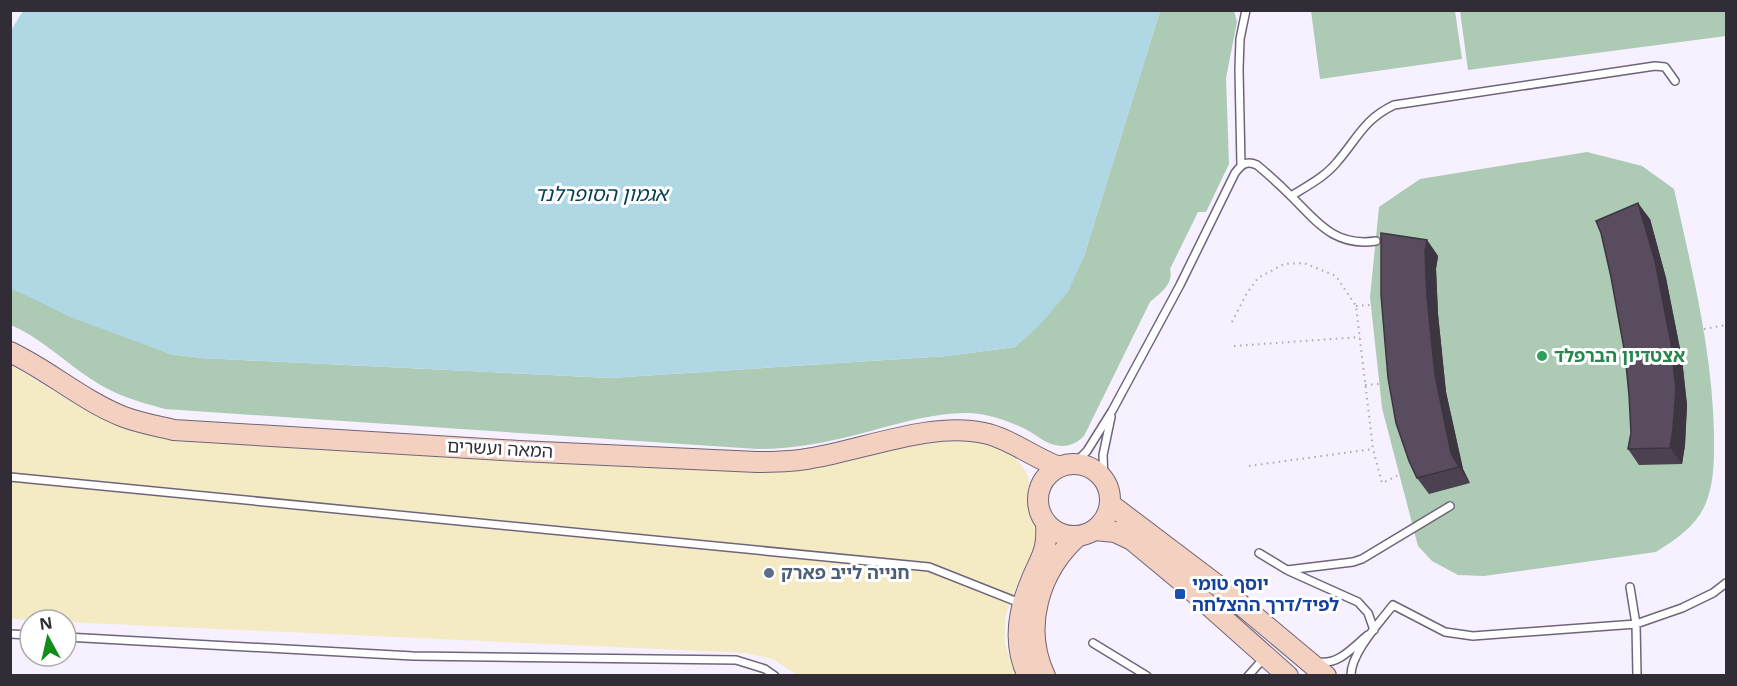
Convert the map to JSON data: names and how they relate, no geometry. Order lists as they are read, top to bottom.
{
  "streets": {
    "street": ["המאה ועשרים"]
  },
  "water": ["אגמון הסופרלנד"],
  "places": {
    "other": ["אצטדיון הברפלד", "חנייה לייב פארק"],
    "transit": ["יוסף טומי לפיד/דרך ההצלחה"]
  },
  "north": "top"
}
